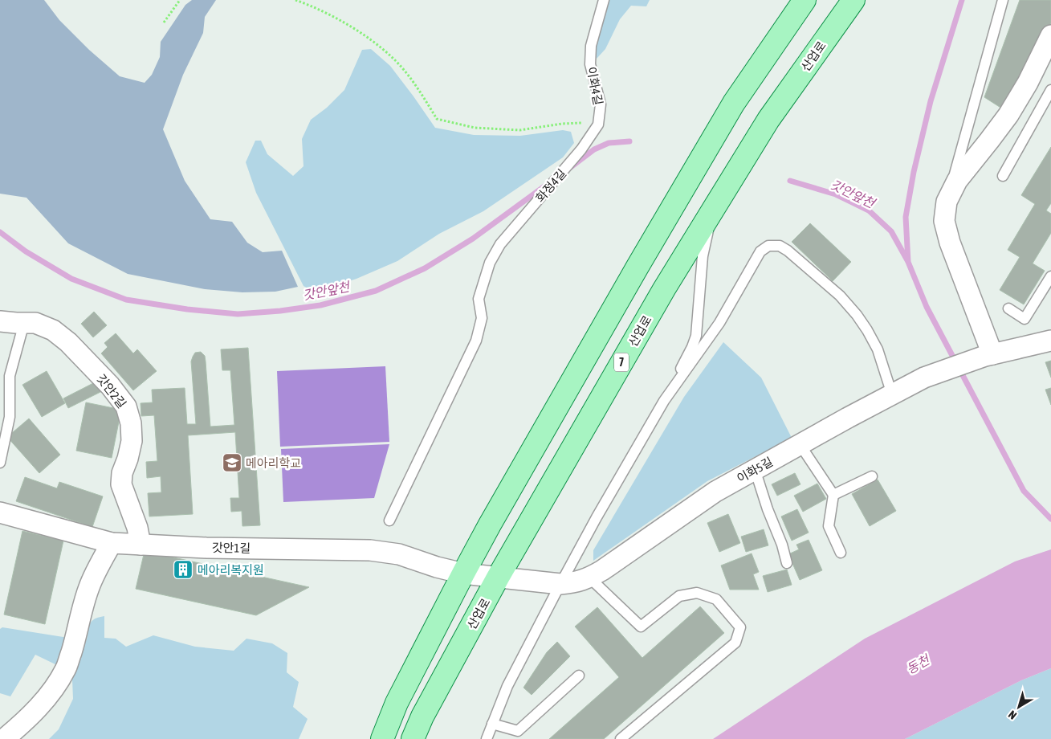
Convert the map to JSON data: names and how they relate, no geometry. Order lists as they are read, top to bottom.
{
  "streets": {
    "main road": ["산업로", "7"],
    "street": ["갓안2길", "이화5길", "갓안1길"],
    "lane": ["이화4길", "화정4길"]
  },
  "crossings": [
    ["산업로", "이화5길"],
    ["이화4길", "화정4길"],
    ["갓안2길", "갓안1길"],
    ["이화5길", "갓안1길"]
  ],
  "water": ["갓안앞천", "동천"],
  "places": {
    "school or university": ["메아리학교"],
    "building": ["메아리복지원"]
  },
  "north": "bottom left"
}
